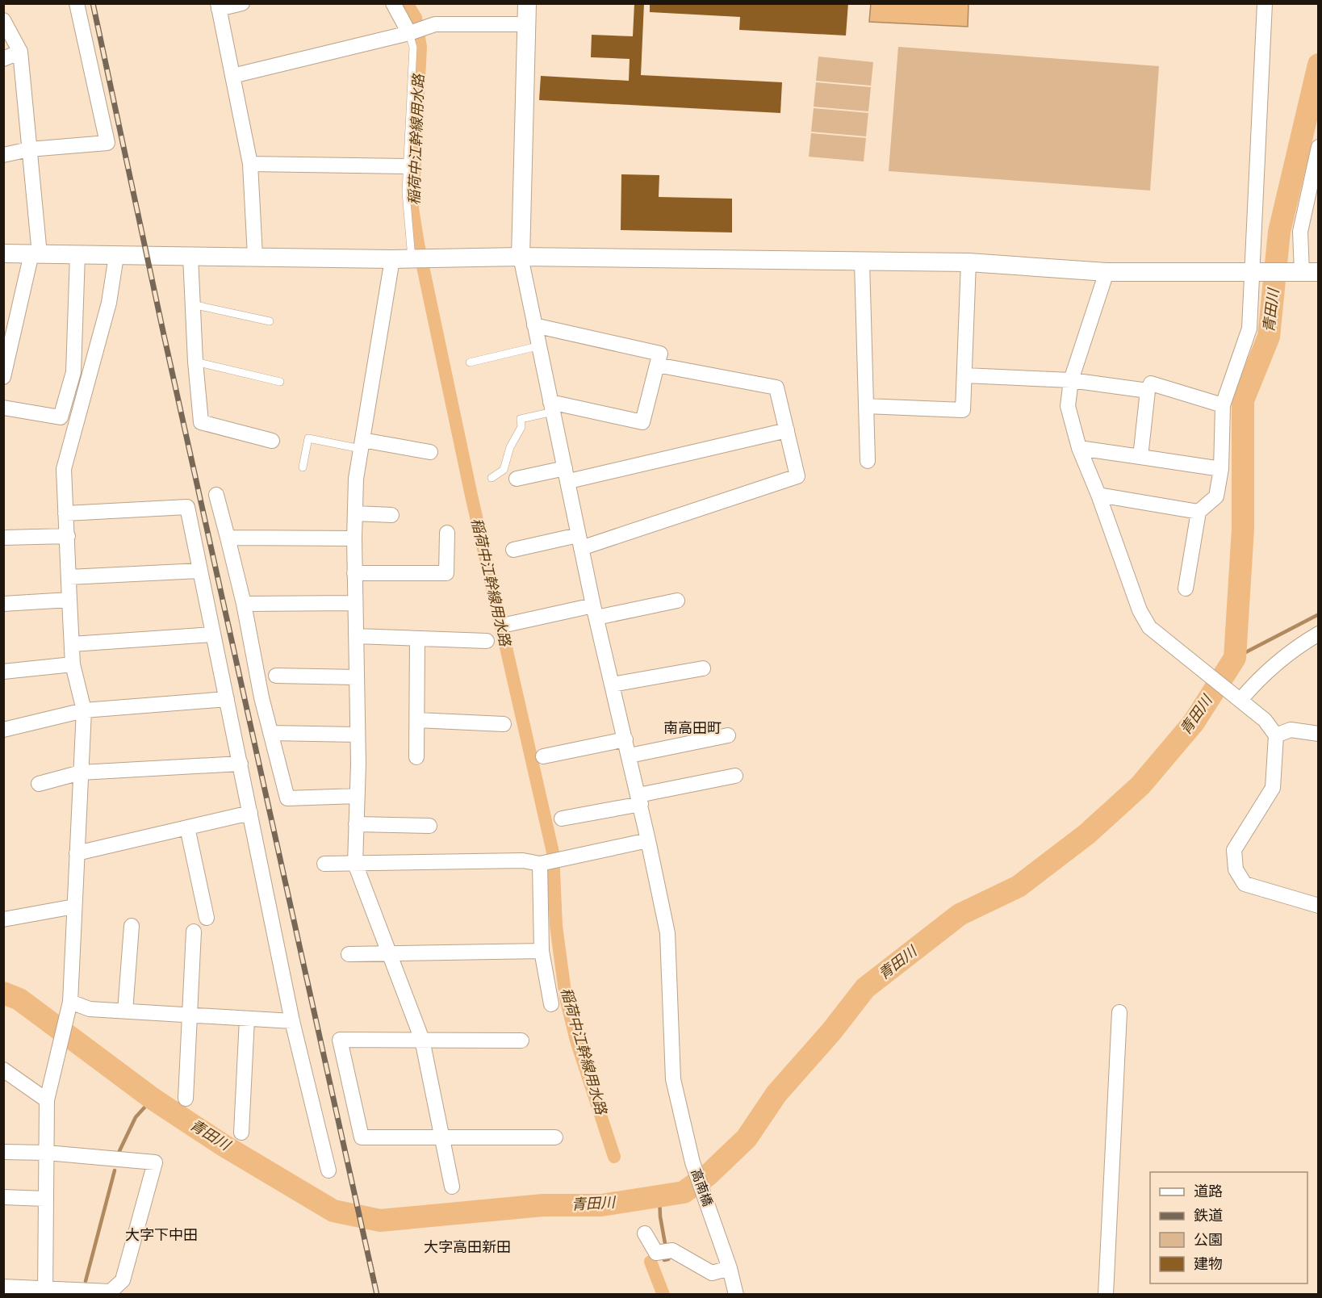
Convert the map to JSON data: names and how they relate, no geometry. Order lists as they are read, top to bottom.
{
  "streets": {
    "street": ["高南橋"]
  },
  "districts": ["南高田町", "大字下中田", "大字高田新田"],
  "water": ["稲荷中江幹線用水路", "青田川"],
  "legend": [
    "道路",
    "鉄道",
    "公園",
    "建物"
  ]
}
